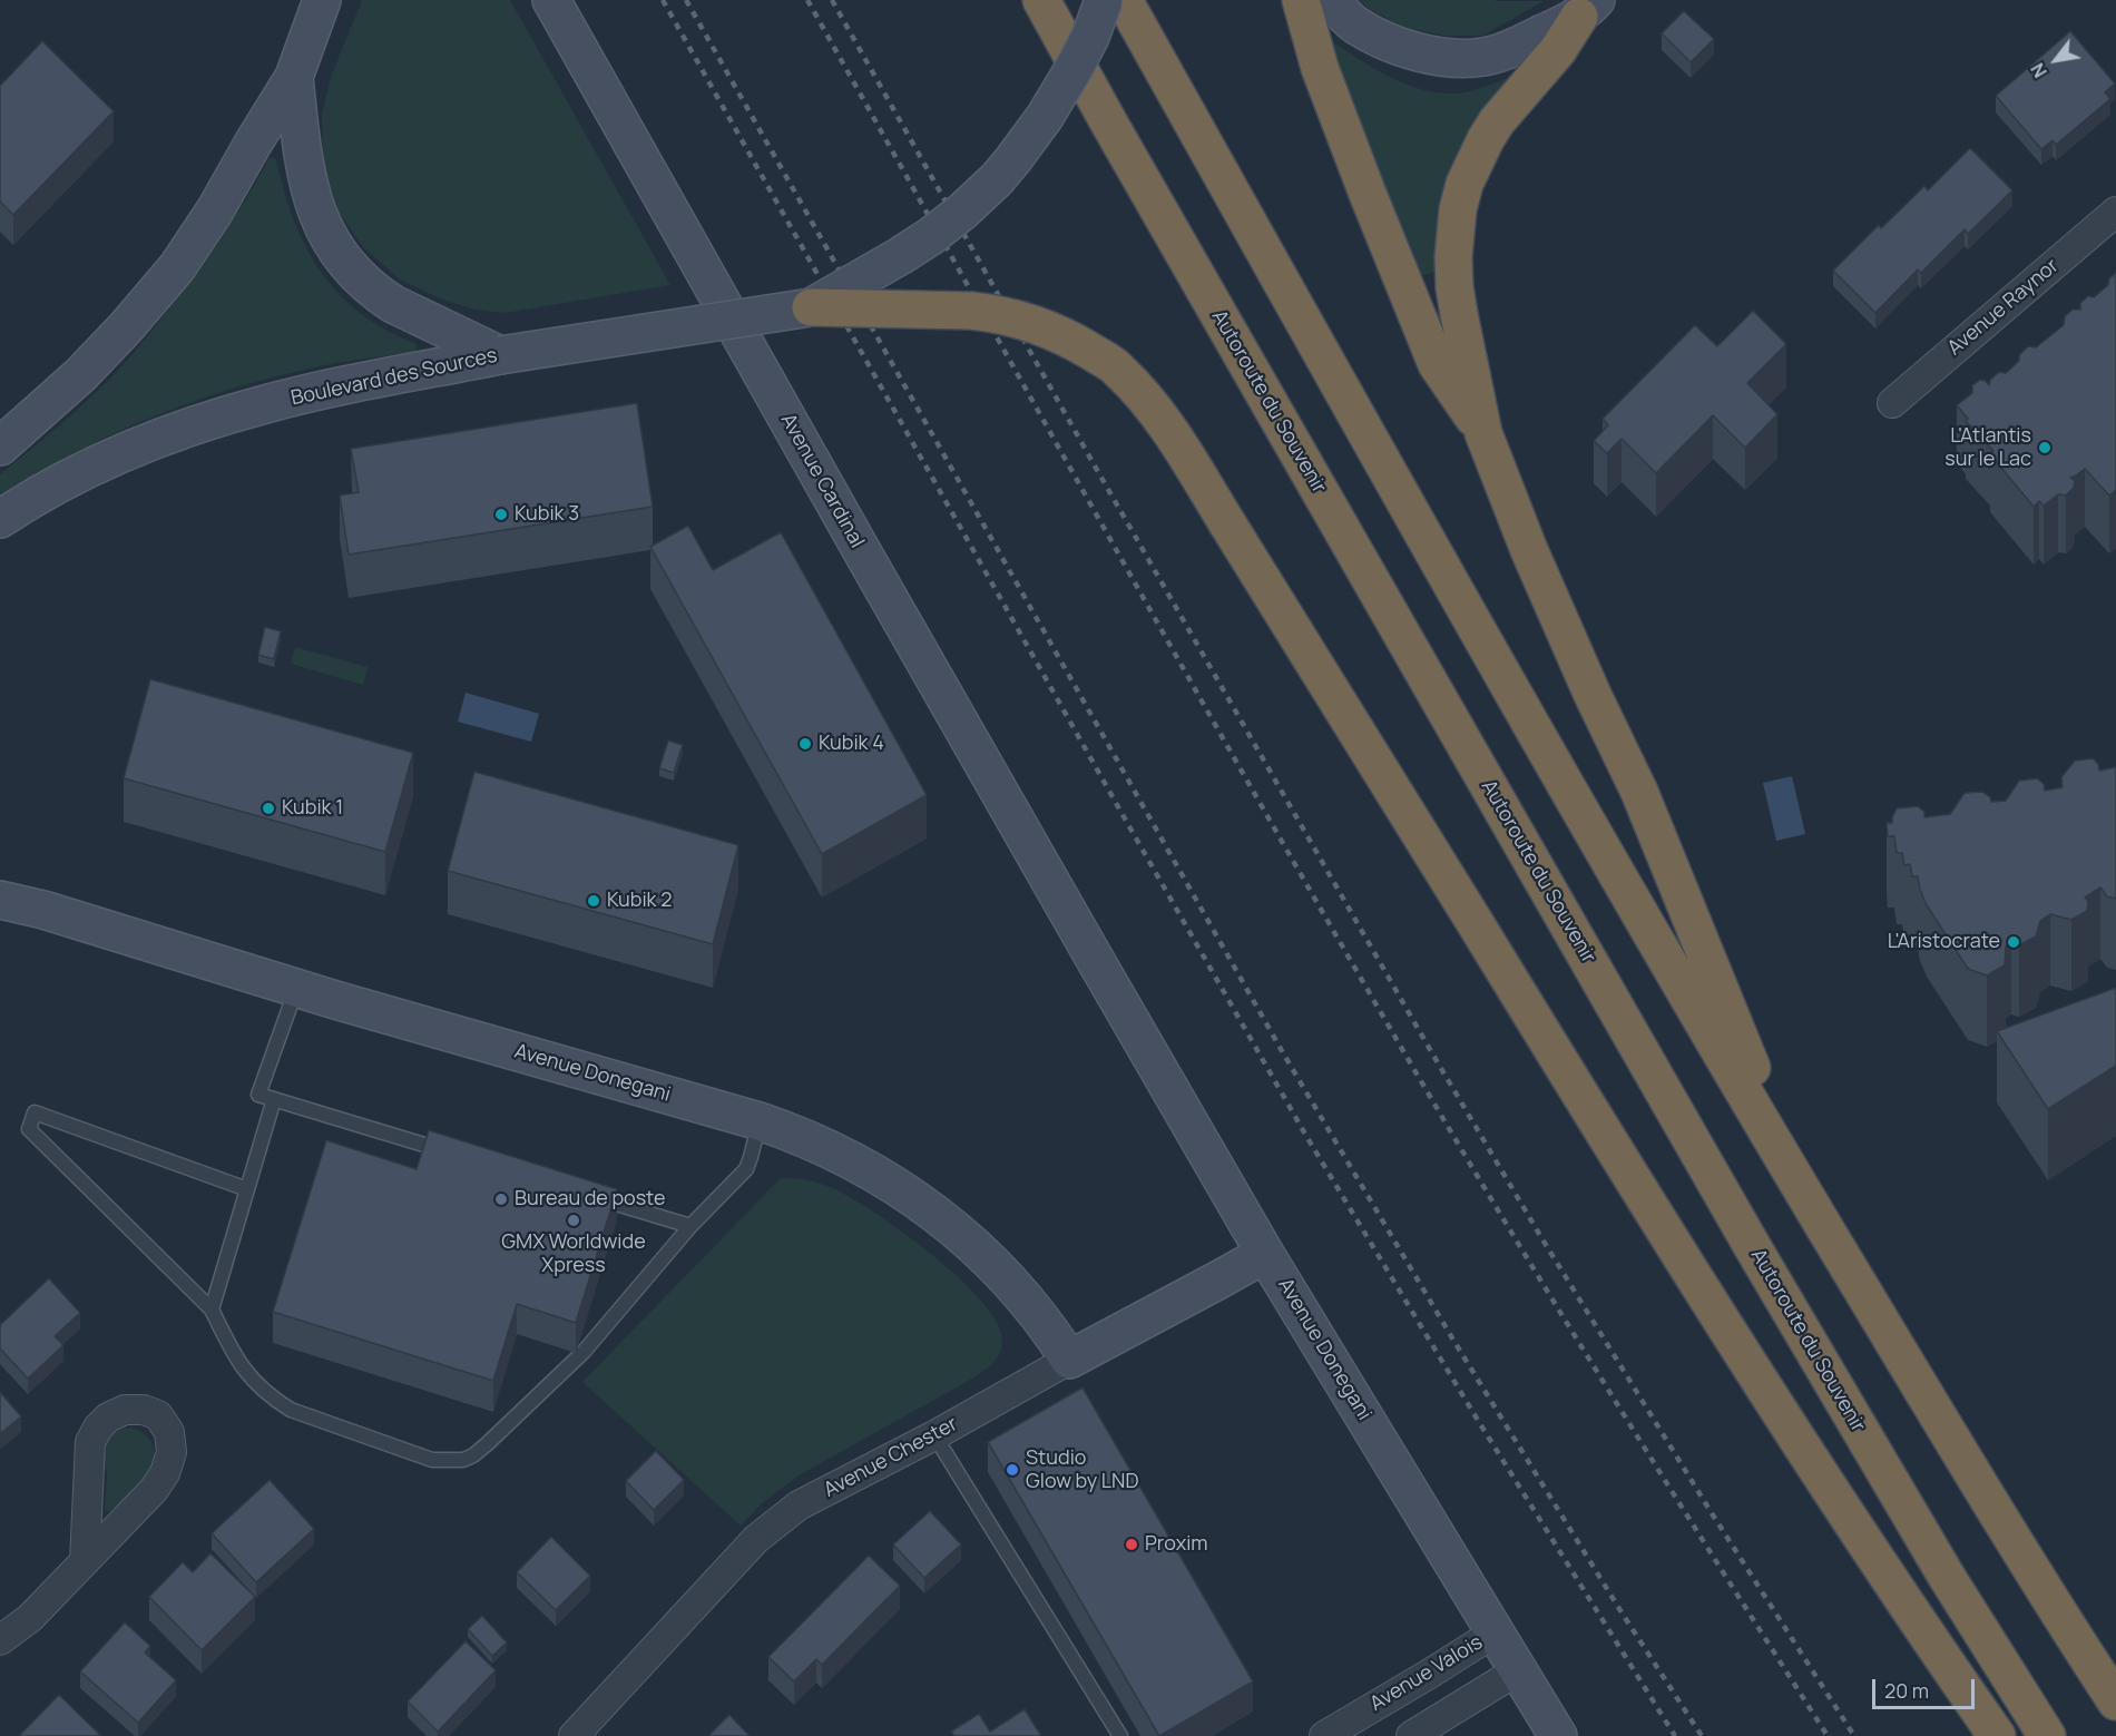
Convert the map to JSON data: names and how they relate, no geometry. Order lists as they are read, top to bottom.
{
  "streets": {
    "highway": ["Autoroute du Souvenir"],
    "main road": [
      "Boulevard des Sources",
      "Avenue Cardinal",
      "Avenue Donegani",
      "Avenue Chester"
    ],
    "street": ["Avenue Raynor", "Avenue Valois"]
  },
  "crossings": [
    ["Avenue Cardinal", "Avenue Donegani"],
    ["Avenue Donegani", "Avenue Chester"],
    ["Avenue Donegani", "Avenue Valois"]
  ],
  "places": [
    "L'Atlantis sur le Lac",
    "Kubik 3",
    "Kubik 4",
    "Kubik 1",
    "Kubik 2",
    "L'Aristocrate",
    "Bureau de poste",
    "GMX Worldwide Xpress",
    "Studio Glow by LND",
    "Proxim"
  ],
  "scale_bar": "20 m",
  "north": "bottom left"
}
